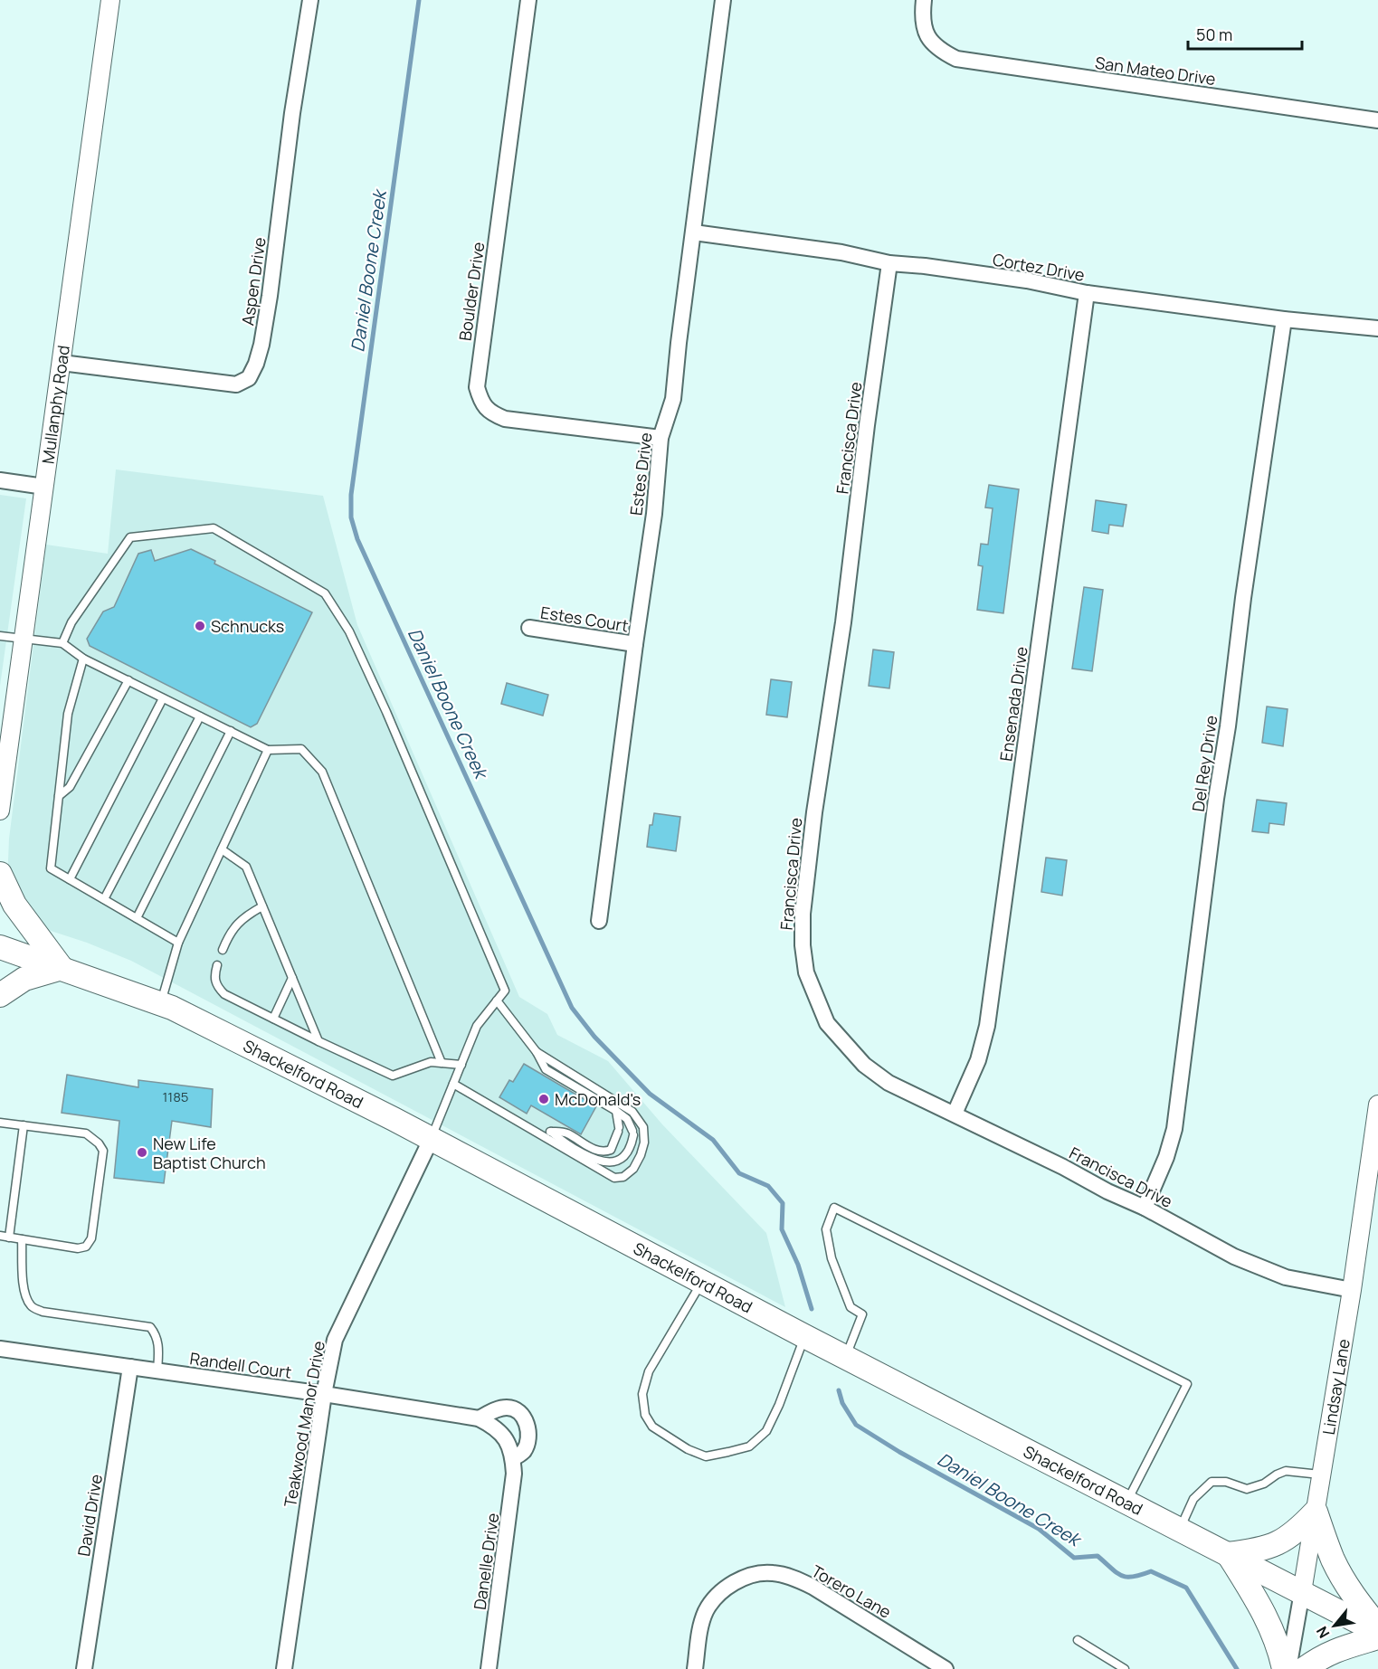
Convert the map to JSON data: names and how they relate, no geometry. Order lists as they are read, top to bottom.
{
  "streets": {
    "main road": ["Shackelford Road"],
    "street": [
      "San Mateo Drive",
      "Cortez Drive",
      "Aspen Drive",
      "Boulder Drive",
      "Mullanphy Road",
      "Francisca Drive",
      "Estes Drive",
      "Estes Court",
      "Ensenada Drive",
      "Del Rey Drive",
      "Randell Court",
      "Lindsay Lane",
      "Teakwood Manor Drive",
      "David Drive",
      "Danelle Drive",
      "Torero Lane"
    ]
  },
  "crossings": [
    ["Cortez Drive", "Francisca Drive"],
    ["Cortez Drive", "Estes Drive"],
    ["Cortez Drive", "Ensenada Drive"],
    ["Cortez Drive", "Del Rey Drive"],
    ["Aspen Drive", "Mullanphy Road"],
    ["Boulder Drive", "Estes Drive"],
    ["Francisca Drive", "Ensenada Drive"],
    ["Francisca Drive", "Del Rey Drive"],
    ["Francisca Drive", "Lindsay Lane"],
    ["Estes Drive", "Estes Court"],
    ["Shackelford Road", "Lindsay Lane"],
    ["Shackelford Road", "Teakwood Manor Drive"],
    ["Randell Court", "Teakwood Manor Drive"],
    ["Randell Court", "David Drive"],
    ["Randell Court", "Danelle Drive"]
  ],
  "water": ["Daniel Boone Creek"],
  "places": ["Schnucks", "McDonald's", "New Life Baptist Church"],
  "house_numbers": ["1185"],
  "scale_bar": "50 m",
  "north": "bottom left"
}
